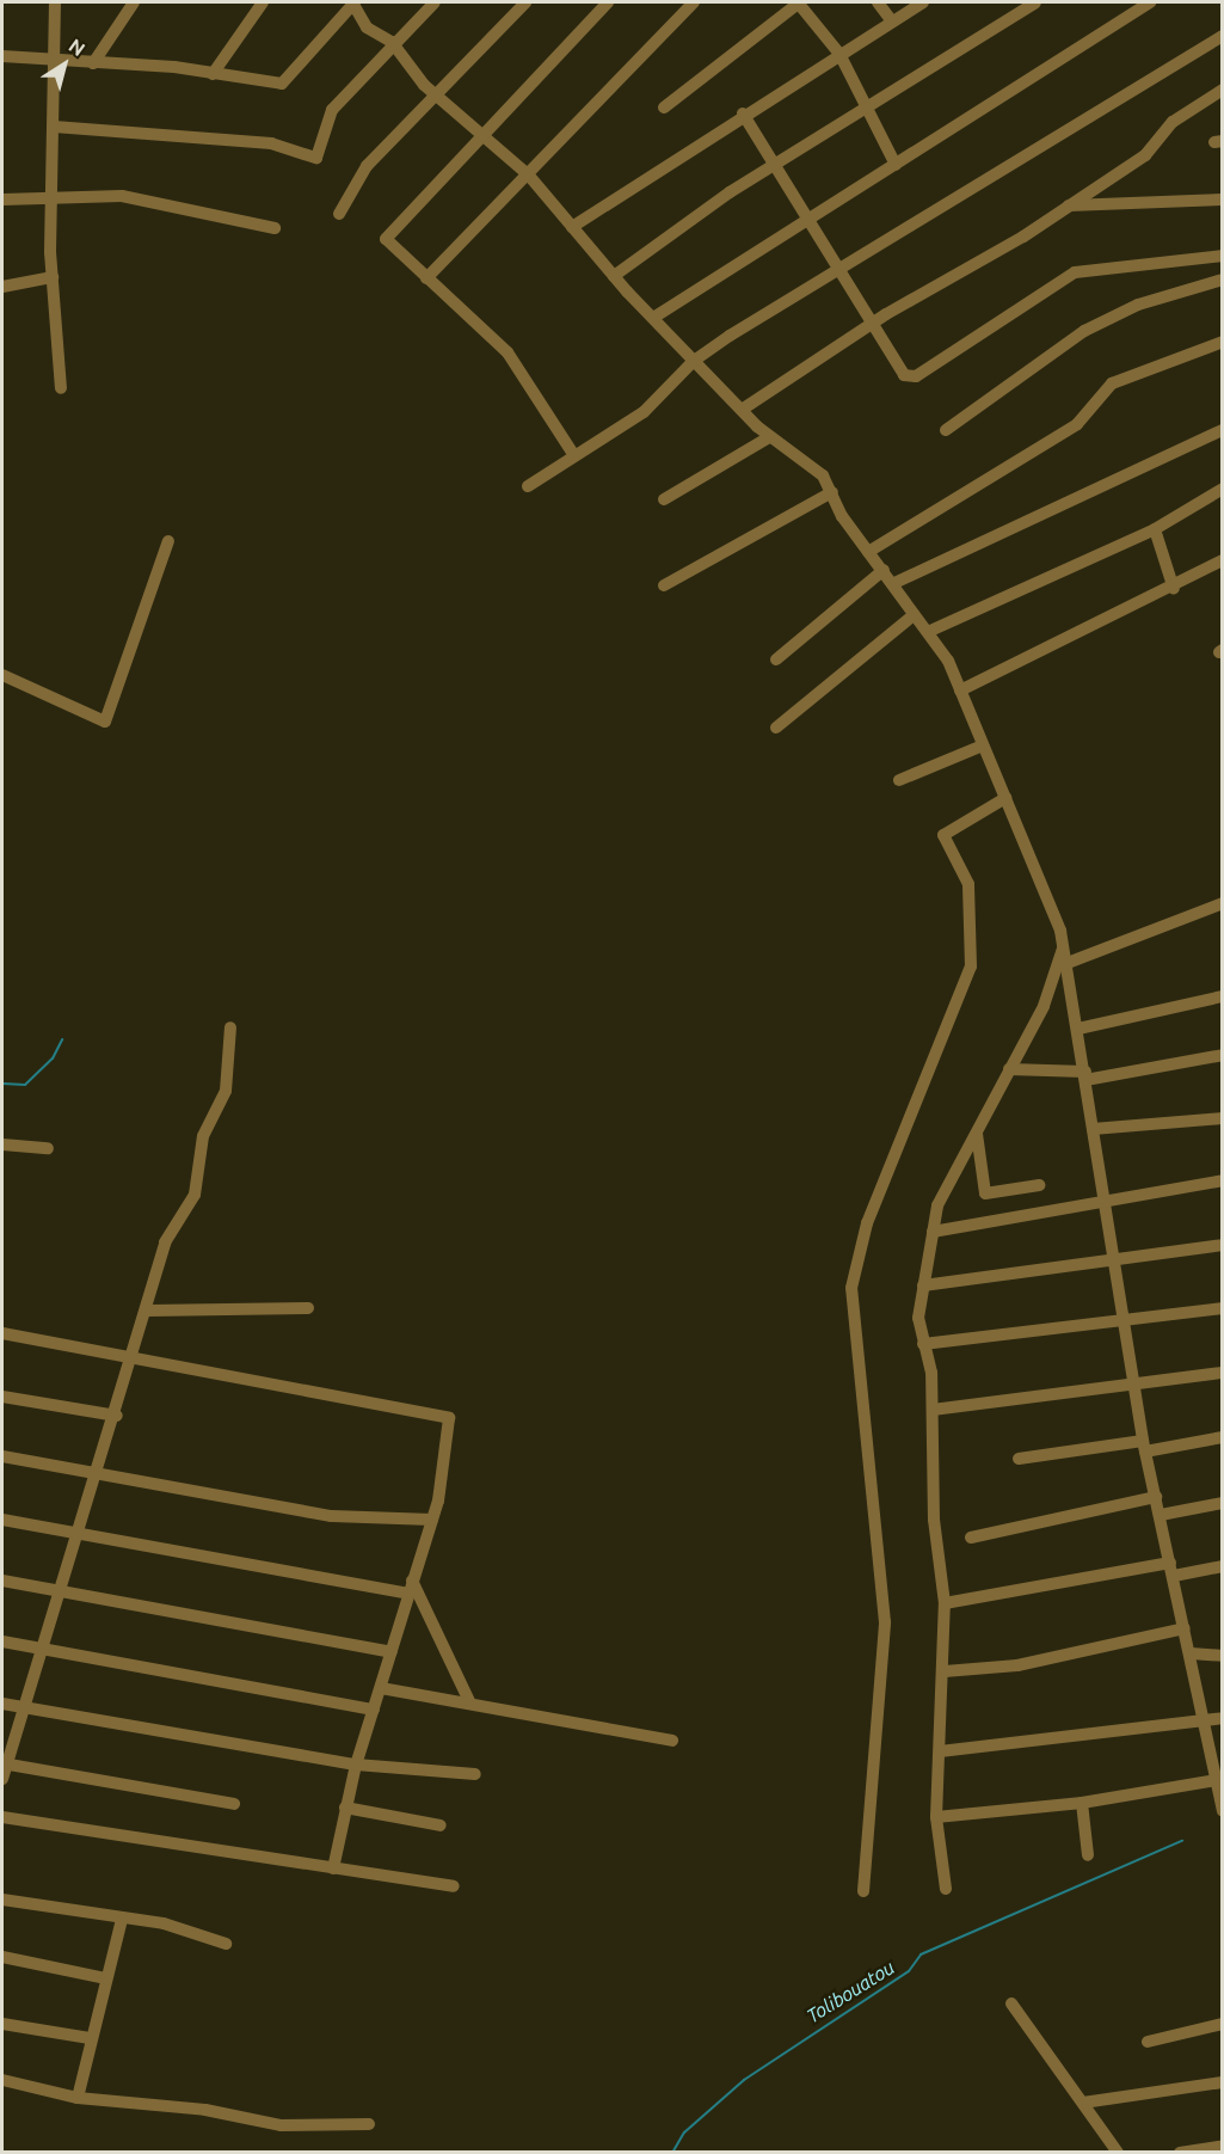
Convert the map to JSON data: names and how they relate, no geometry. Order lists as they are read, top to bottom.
{
  "water": ["Tolibouatou"],
  "north": "top right"
}
